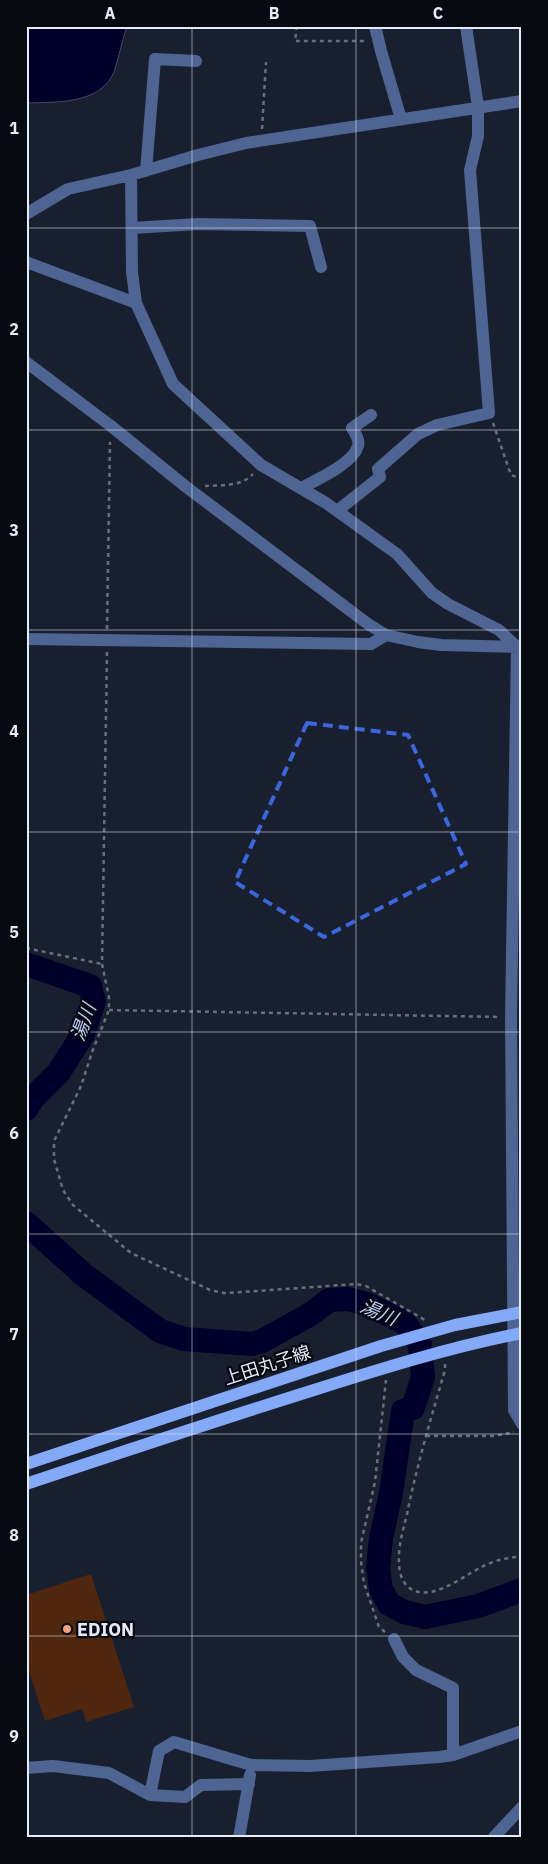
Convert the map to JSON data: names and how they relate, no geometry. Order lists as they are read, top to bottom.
{
  "streets": {
    "main road": ["上田丸子線"]
  },
  "water": ["湯川"],
  "places": ["EDION"],
  "grid": {
    "columns": ["A", "B", "C"],
    "rows": [
      "1",
      "2",
      "3",
      "4",
      "5",
      "6",
      "7",
      "8",
      "9"
    ]
  }
}
